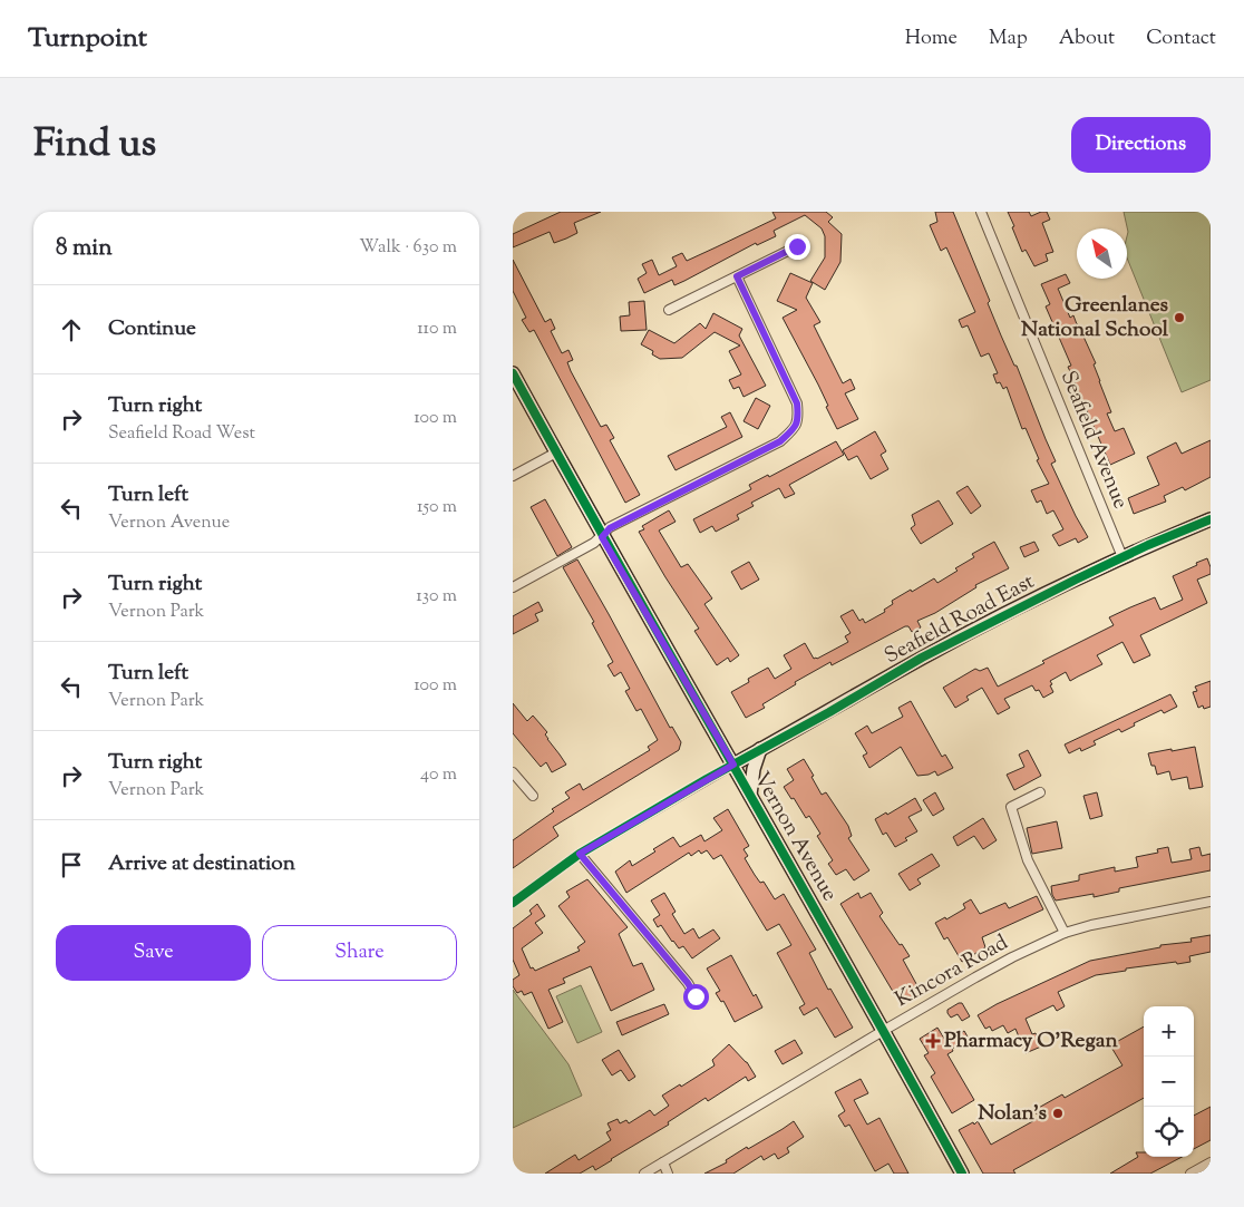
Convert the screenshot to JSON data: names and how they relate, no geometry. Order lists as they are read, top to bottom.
{
  "streets": {
    "main road": ["Seafield Road East", "Vernon Avenue"],
    "street": ["Seafield Avenue", "Kincora Road"]
  },
  "crossings": [
    ["Seafield Avenue", "Seafield Road East"],
    ["Seafield Road East", "Vernon Avenue"],
    ["Vernon Avenue", "Kincora Road"]
  ],
  "places": {
    "other": ["Greenlanes National School", "Nolan's"],
    "health": ["Pharmacy O'Regan"]
  },
  "north": "top left",
  "page": {
    "header": "Turnpoint",
    "nav": [
      "Home",
      "Map",
      "About",
      "Contact"
    ],
    "title": "Find us",
    "buttons": [
      "Directions",
      ["Save", "Share"]
    ],
    "heading": ["8 min", "Walk · 630 m"],
    "list": [
      ["Continue", "110 m"],
      ["Turn right", "Seafield Road West", "100 m"],
      ["Turn left", "Vernon Avenue", "150 m"],
      ["Turn right", "Vernon Park", "130 m"],
      ["Turn left", "Vernon Park", "100 m"],
      ["Turn right", "Vernon Park", "40 m"],
      "Arrive at destination"
    ],
    "map_buttons": ["+", "−"]
  }
}
